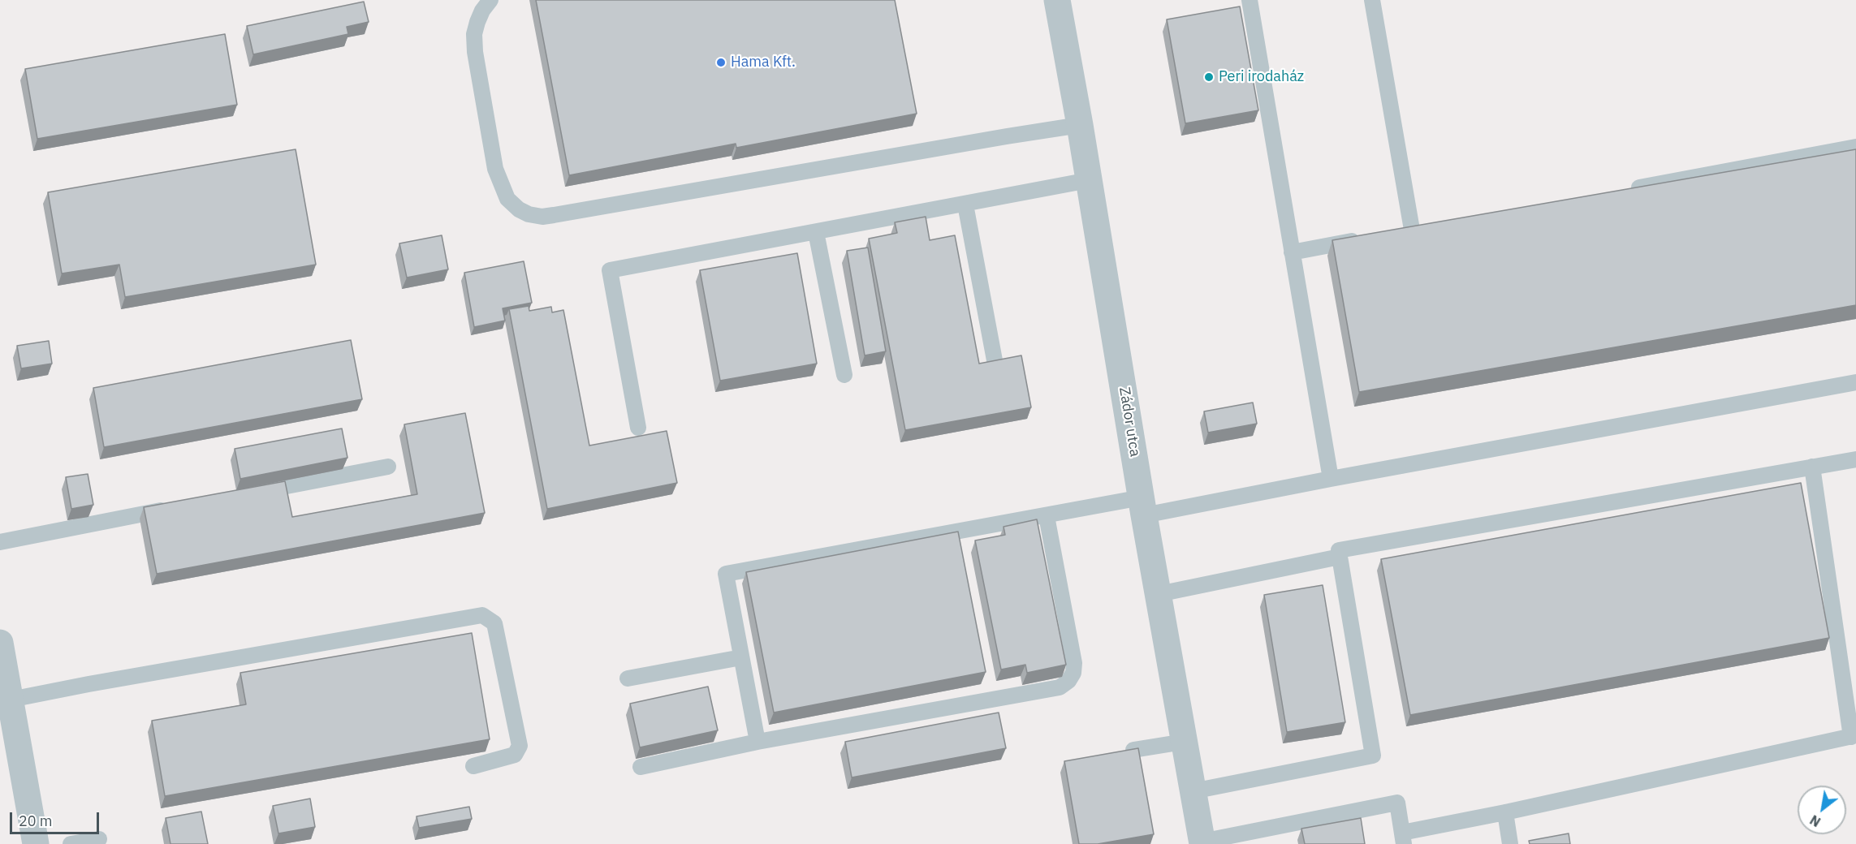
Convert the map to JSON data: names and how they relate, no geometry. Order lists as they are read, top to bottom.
{
  "streets": {
    "street": ["Zádor utca"]
  },
  "places": ["Hama Kft.", "Peri irodaház"],
  "scale_bar": "20 m",
  "north": "bottom left"
}
